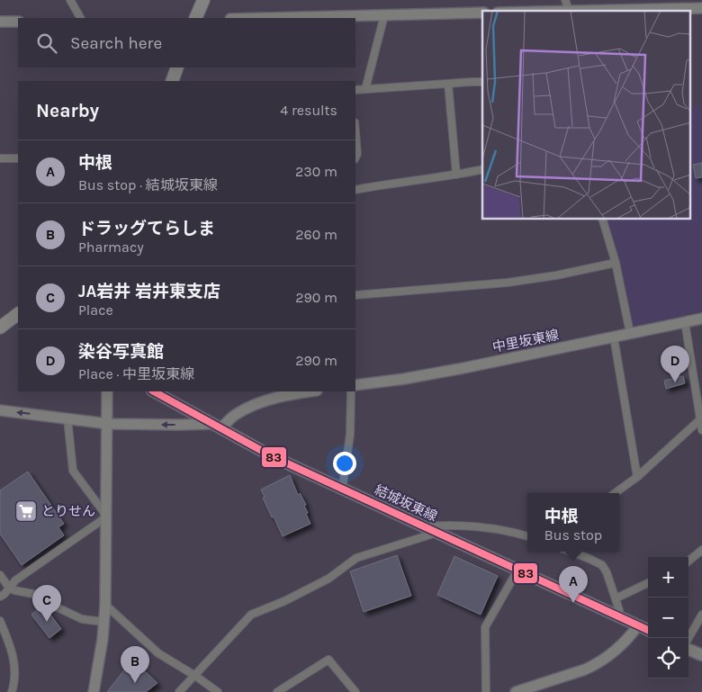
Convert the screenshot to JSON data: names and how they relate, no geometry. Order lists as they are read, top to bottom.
{
  "streets": {
    "main road": ["結城坂東線"],
    "street": ["中里坂東線"]
  },
  "places": {
    "supermarket": ["とりせん"]
  },
  "lines": ["transit line 83"],
  "page": {
    "search": "Search here",
    "heading": ["Nearby", "4 results"],
    "list": [
      {
        "mark": "A",
        "name": "中根",
        "note": "Bus stop · 結城坂東線",
        "value": "230 m"
      },
      {
        "mark": "B",
        "name": "ドラッグてらしま",
        "note": "Pharmacy",
        "value": "260 m"
      },
      {
        "mark": "C",
        "name": "JA岩井 岩井東支店",
        "note": "Place",
        "value": "290 m"
      },
      {
        "mark": "D",
        "name": "染谷写真館",
        "note": "Place · 中里坂東線",
        "value": "290 m"
      }
    ],
    "pins": [
      "D",
      "A",
      "C",
      "B"
    ],
    "popup": ["中根", "Bus stop"],
    "map_buttons": ["+", "−"]
  }
}
